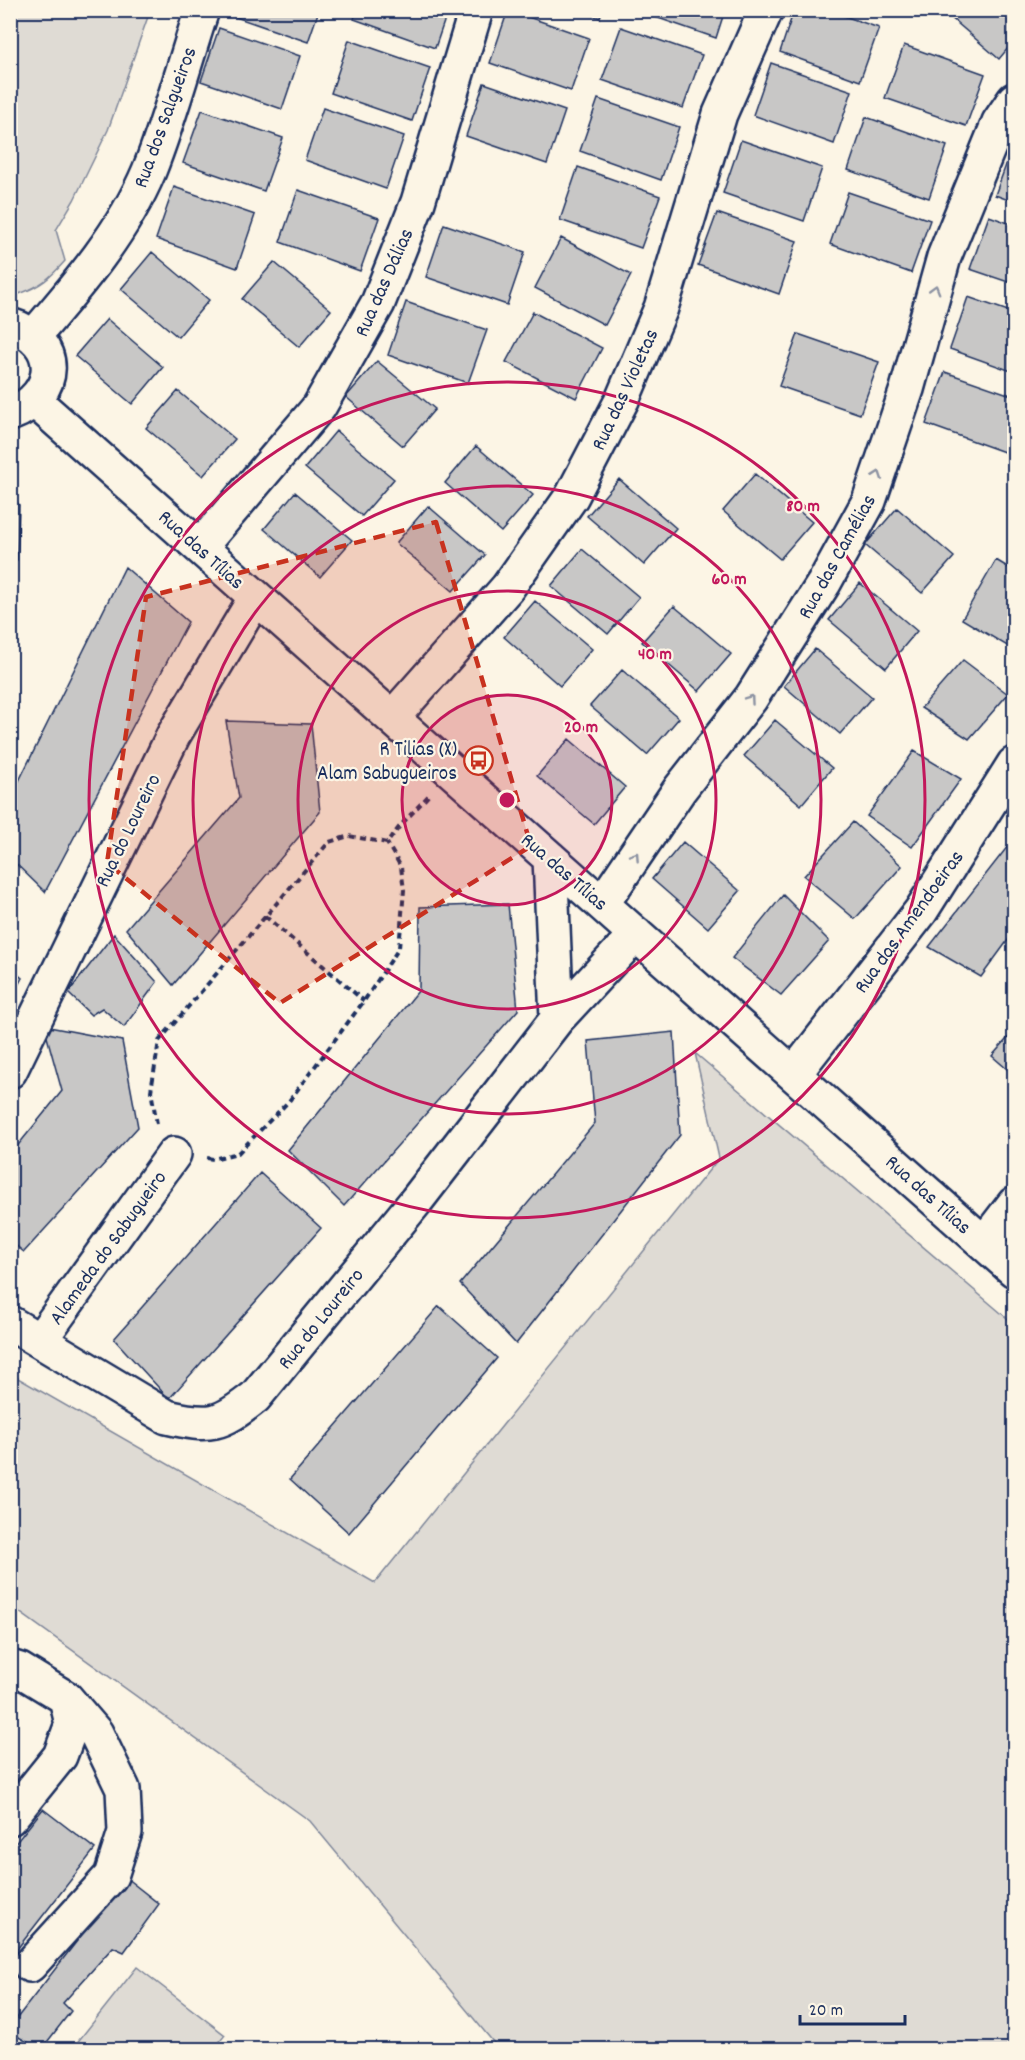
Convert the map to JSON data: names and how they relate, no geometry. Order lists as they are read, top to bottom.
{
  "streets": {
    "street": [
      "Rua dos Salgueiros",
      "Rua das Dálias",
      "Rua das Violetas",
      "Rua das Tílias",
      "Rua das Camélias",
      "Rua do Loureiro",
      "Rua das Amendoeiras",
      "Alameda do Sabugueiro"
    ]
  },
  "crossings": [
    ["Rua das Dálias", "Rua das Tílias"],
    ["Rua das Violetas", "Rua das Tílias"],
    ["Rua das Tílias", "Rua das Camélias"],
    ["Rua das Tílias", "Rua do Loureiro"],
    ["Rua das Tílias", "Rua das Amendoeiras"],
    ["Rua do Loureiro", "Alameda do Sabugueiro"]
  ],
  "one_way": ["Rua das Camélias"],
  "places": {
    "bus stop": ["R Tilias (X) Alam Sabugueiros"]
  },
  "scale_bar": "20 m",
  "rings": [
    "80 m",
    "60 m",
    "40 m",
    "20 m"
  ]
}
